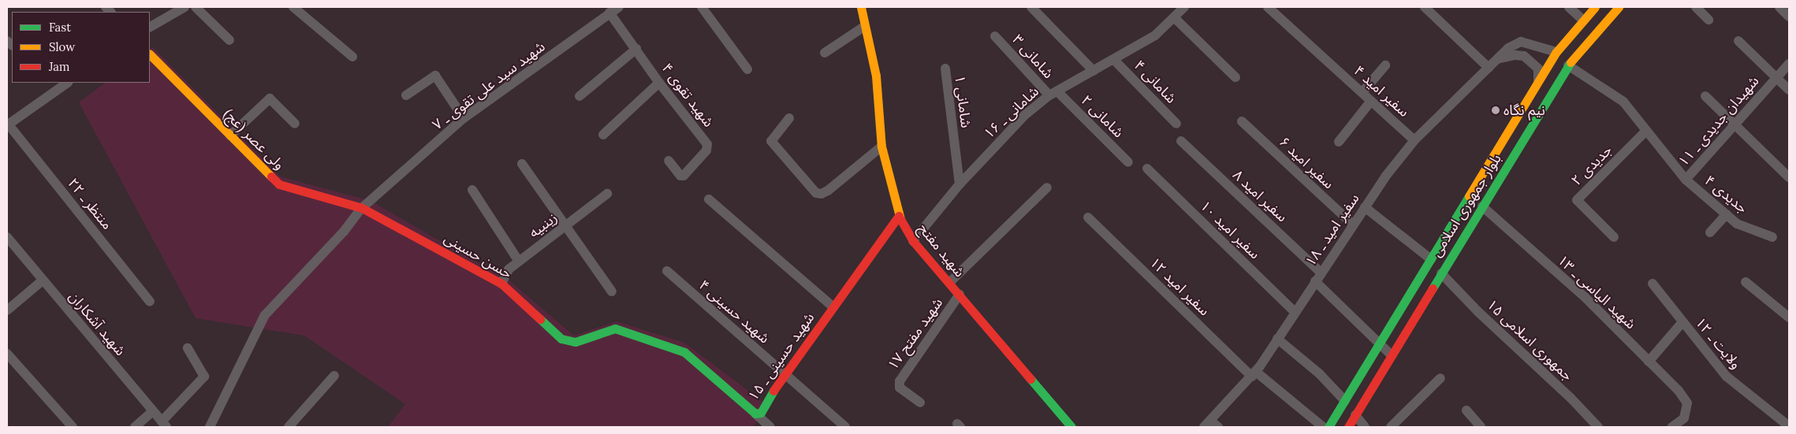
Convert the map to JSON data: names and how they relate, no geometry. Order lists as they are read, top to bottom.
{
  "streets": {
    "street": [
      "شامانی ۳",
      "شامانی ۴",
      "شهید سید علی تقوی ـ ۷",
      "سفیر امید ۴",
      "شهید تقوی ۴",
      "شامانی ۱",
      "شامانی ـ ۱۶",
      "شامانی ۲",
      "شهیدان جدیدی ـ ۱۱",
      "ولی عصر (عج)",
      "سفیر امید ۶",
      "جدیدی ۲",
      "جدیدی ۴",
      "سفیر امید ۸",
      "منتظر ـ ۲۲",
      "بلوار جمهوری اسلامی",
      "زینبیه",
      "سفیر امید ۱۰",
      "سفیر امید ـ ۱۸",
      "شهید مفتح",
      "حسن حسینی",
      "سفیر امید ۱۲",
      "شهید الیاسی ـ ۱۳",
      "شهید حسینی ۴",
      "شهید آشکاران",
      "شهید مفتح ۱۷",
      "جمهوری اسلامی ۱۵",
      "ولایت ـ ۱۲",
      "شهید حسینی ـ ۱۵"
    ]
  },
  "crossings": [
    ["شامانی ۳", "شامانی ـ ۱۶"],
    ["شامانی ۳", "شامانی ۲"],
    ["شامانی ۴", "شامانی ـ ۱۶"],
    ["شهید سید علی تقوی ـ ۷", "شهید تقوی ۴"],
    ["شهید سید علی تقوی ـ ۷", "ولی عصر (عج)"],
    ["شهید سید علی تقوی ـ ۷", "حسن حسینی"],
    ["سفیر امید ۴", "سفیر امید ـ ۱۸"],
    ["شامانی ۱", "شامانی ـ ۱۶"],
    ["شامانی ـ ۱۶", "شامانی ۲"],
    ["شامانی ـ ۱۶", "شهید مفتح"],
    ["شهیدان جدیدی ـ ۱۱", "جدیدی ۲"],
    ["شهیدان جدیدی ـ ۱۱", "جدیدی ۴"],
    ["شهیدان جدیدی ـ ۱۱", "بلوار جمهوری اسلامی"],
    ["ولی عصر (عج)", "حسن حسینی"],
    ["سفیر امید ۶", "سفیر امید ـ ۱۸"],
    ["سفیر امید ۸", "سفیر امید ـ ۱۸"],
    ["بلوار جمهوری اسلامی", "سفیر امید ـ ۱۸"],
    ["بلوار جمهوری اسلامی", "شهید الیاسی ـ ۱۳"],
    ["بلوار جمهوری اسلامی", "جمهوری اسلامی ۱۵"],
    ["زینبیه", "حسن حسینی"],
    ["سفیر امید ۱۰", "سفیر امید ـ ۱۸"],
    ["سفیر امید ـ ۱۸", "سفیر امید ۱۲"],
    ["شهید مفتح", "شهید مفتح ۱۷"],
    ["شهید مفتح", "شهید حسینی ـ ۱۵"],
    ["حسن حسینی", "شهید حسینی ـ ۱۵"],
    ["شهید حسینی ۴", "شهید حسینی ـ ۱۵"]
  ],
  "places": ["نیم نگاه"],
  "legend": ["Fast", "Slow", "Jam"]
}
